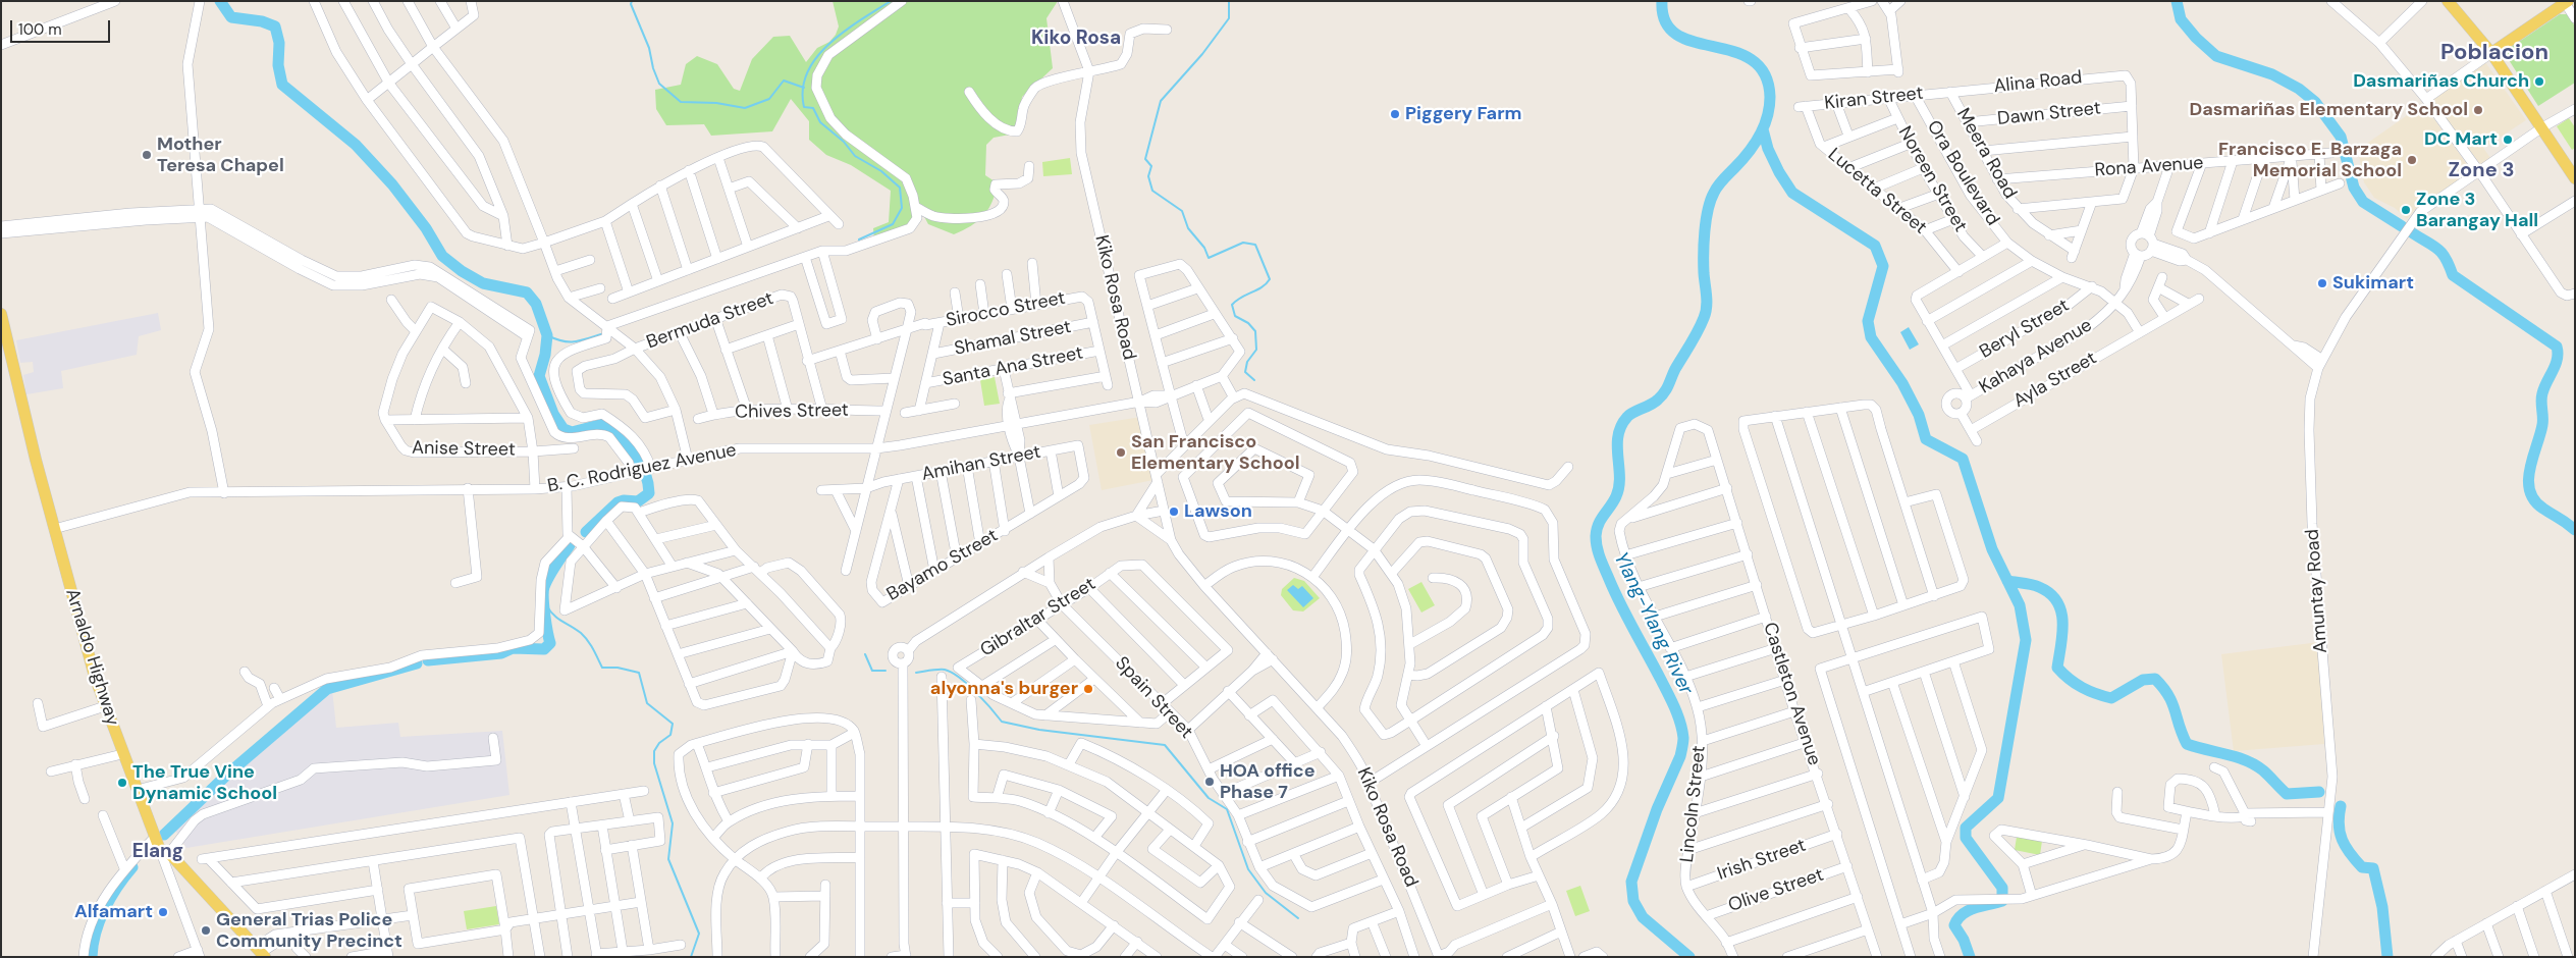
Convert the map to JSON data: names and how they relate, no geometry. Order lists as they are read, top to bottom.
{
  "streets": {
    "main road": ["Arnaldo Highway"],
    "street": [
      "Alina Road",
      "Kiran Street",
      "Dawn Street",
      "Meera Road",
      "Rona Avenue",
      "Ora Boulevard",
      "Noreen Street",
      "Lucetta Street",
      "Kiko Rosa Road",
      "Sirocco Street",
      "Bermuda Street",
      "Beryl Street",
      "Shamal Street",
      "Kahaya Avenue",
      "Santa Ana Street",
      "Ayla Street",
      "Chives Street",
      "Anise Street",
      "Amihan Street",
      "B. C. Rodriguez Avenue",
      "Bayamo Street",
      "Amuntay Road",
      "Gibraltar Street",
      "Castleton Avenue",
      "Spain Street",
      "Lincoln Street",
      "Irish Street",
      "Olive Street"
    ]
  },
  "crossings": [
    ["Alina Road", "Kiran Street"],
    ["Alina Road", "Dawn Street"],
    ["Alina Road", "Meera Road"],
    ["Kiran Street", "Meera Road"],
    ["Kiran Street", "Ora Boulevard"],
    ["Kiran Street", "Noreen Street"],
    ["Kiran Street", "Lucetta Street"],
    ["Dawn Street", "Meera Road"],
    ["Meera Road", "Rona Avenue"],
    ["Ora Boulevard", "Beryl Street"],
    ["Ora Boulevard", "Kahaya Avenue"],
    ["Ora Boulevard", "Ayla Street"],
    ["Kiko Rosa Road", "B. C. Rodriguez Avenue"],
    ["Sirocco Street", "Shamal Street"],
    ["Anise Street", "B. C. Rodriguez Avenue"],
    ["Amihan Street", "Bayamo Street"],
    ["B. C. Rodriguez Avenue", "Arnaldo Highway"],
    ["Gibraltar Street", "Spain Street"],
    ["Castleton Avenue", "Irish Street"],
    ["Castleton Avenue", "Olive Street"],
    ["Lincoln Street", "Irish Street"],
    ["Lincoln Street", "Olive Street"]
  ],
  "districts": [
    "Kiko Rosa",
    "Poblacion",
    "Zone 3",
    "Elang"
  ],
  "water": ["Ylang-Ylang River"],
  "places": [
    "Dasmariñas Church",
    "Dasmariñas Elementary School",
    "Piggery Farm",
    "DC Mart",
    "Mother Teresa Chapel",
    "Francisco E. Barzaga Memorial School",
    "Zone 3 Barangay Hall",
    "Sukimart",
    "San Francisco Elementary School",
    "Lawson",
    "alyonna's burger",
    "HOA office Phase 7",
    "The True Vine Dynamic School",
    "Alfamart",
    "General Trias Police Community Precinct"
  ],
  "scale_bar": "100 m"
}
